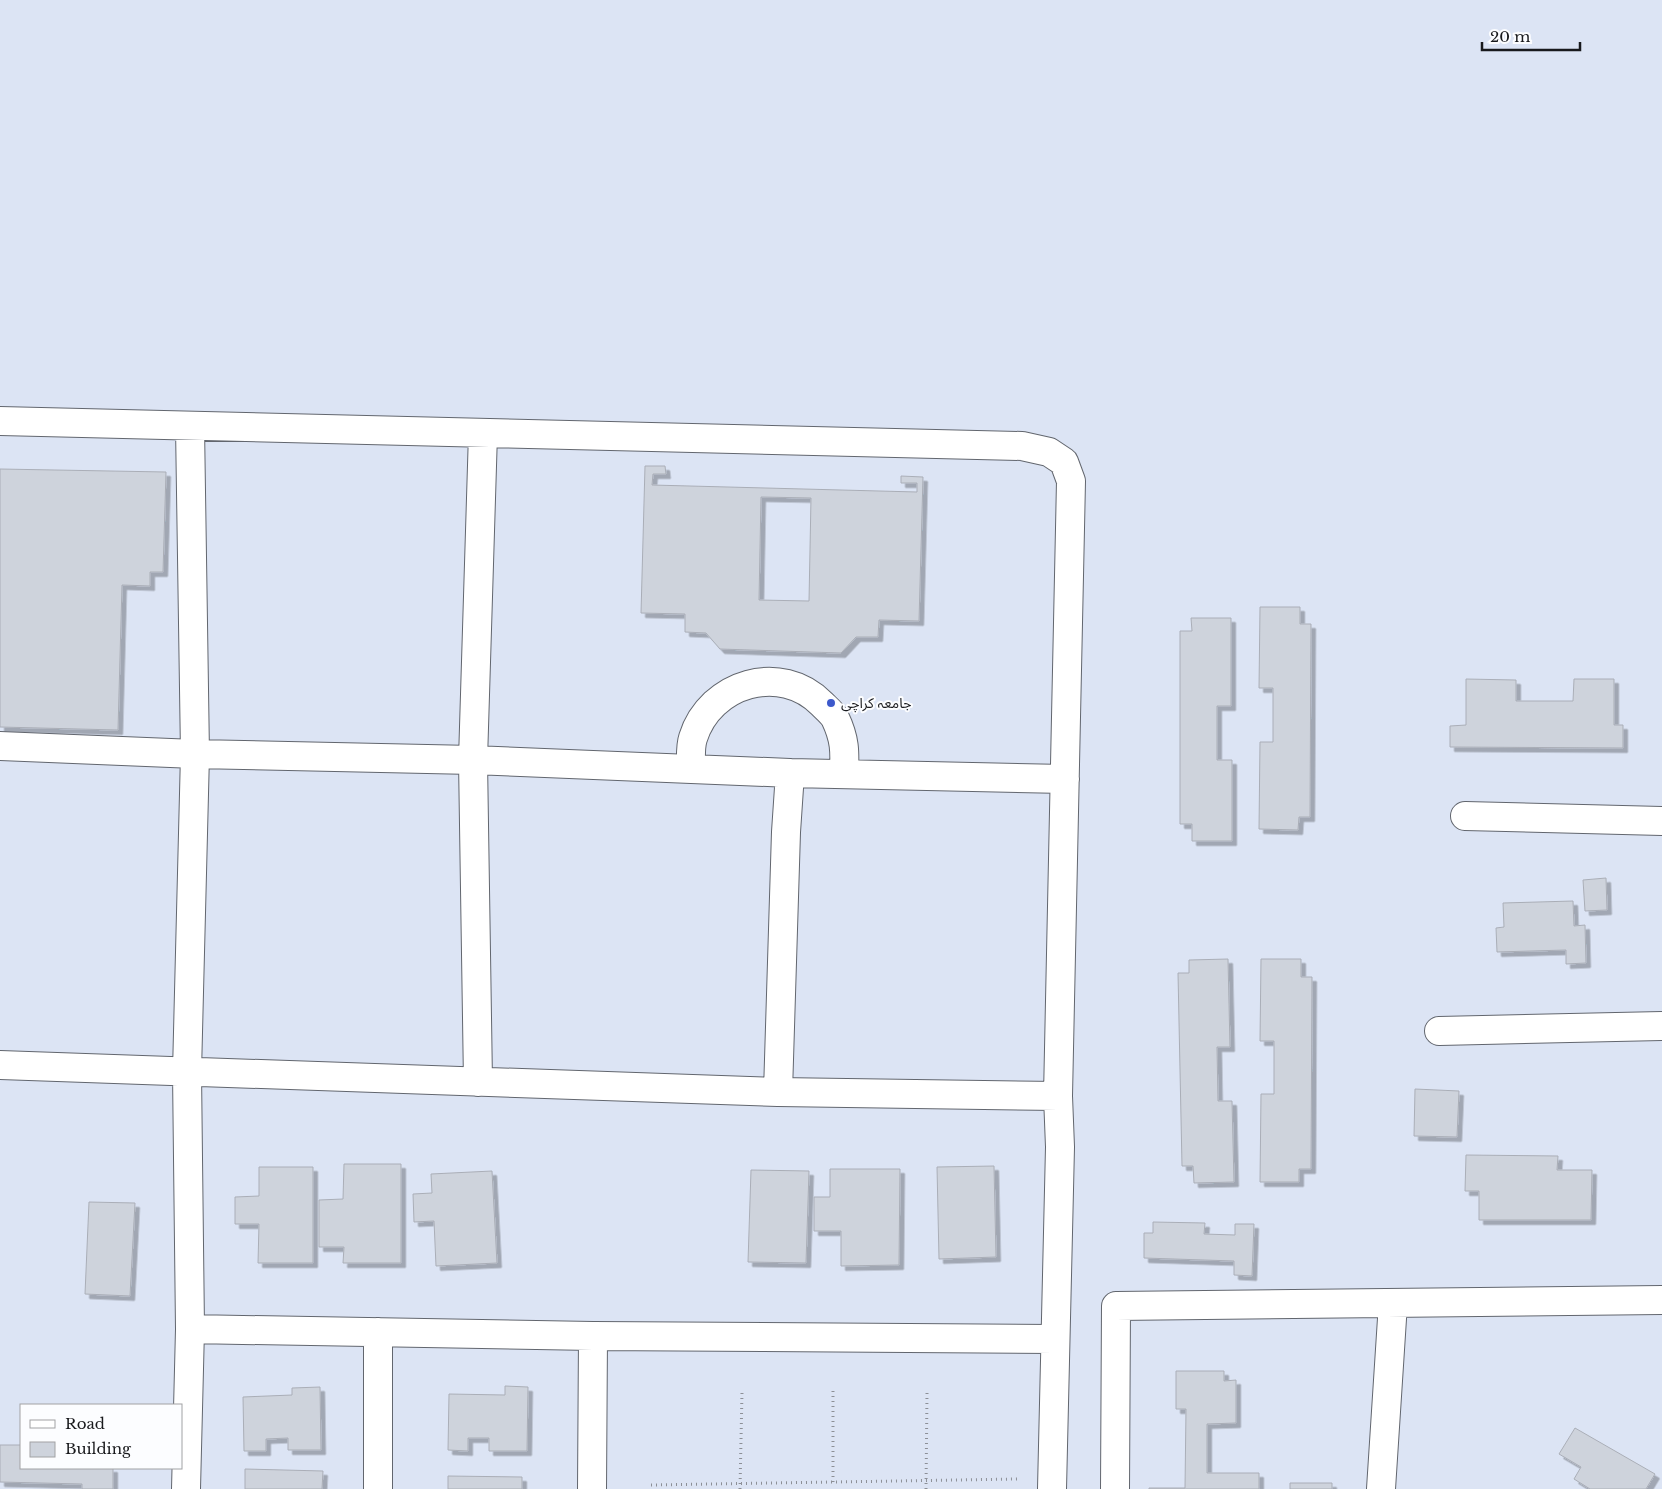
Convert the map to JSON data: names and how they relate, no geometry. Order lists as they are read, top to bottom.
{
  "places": ["جامعہ کراچی"],
  "legend": ["Road", "Building"],
  "scale_bar": "20 m"
}
